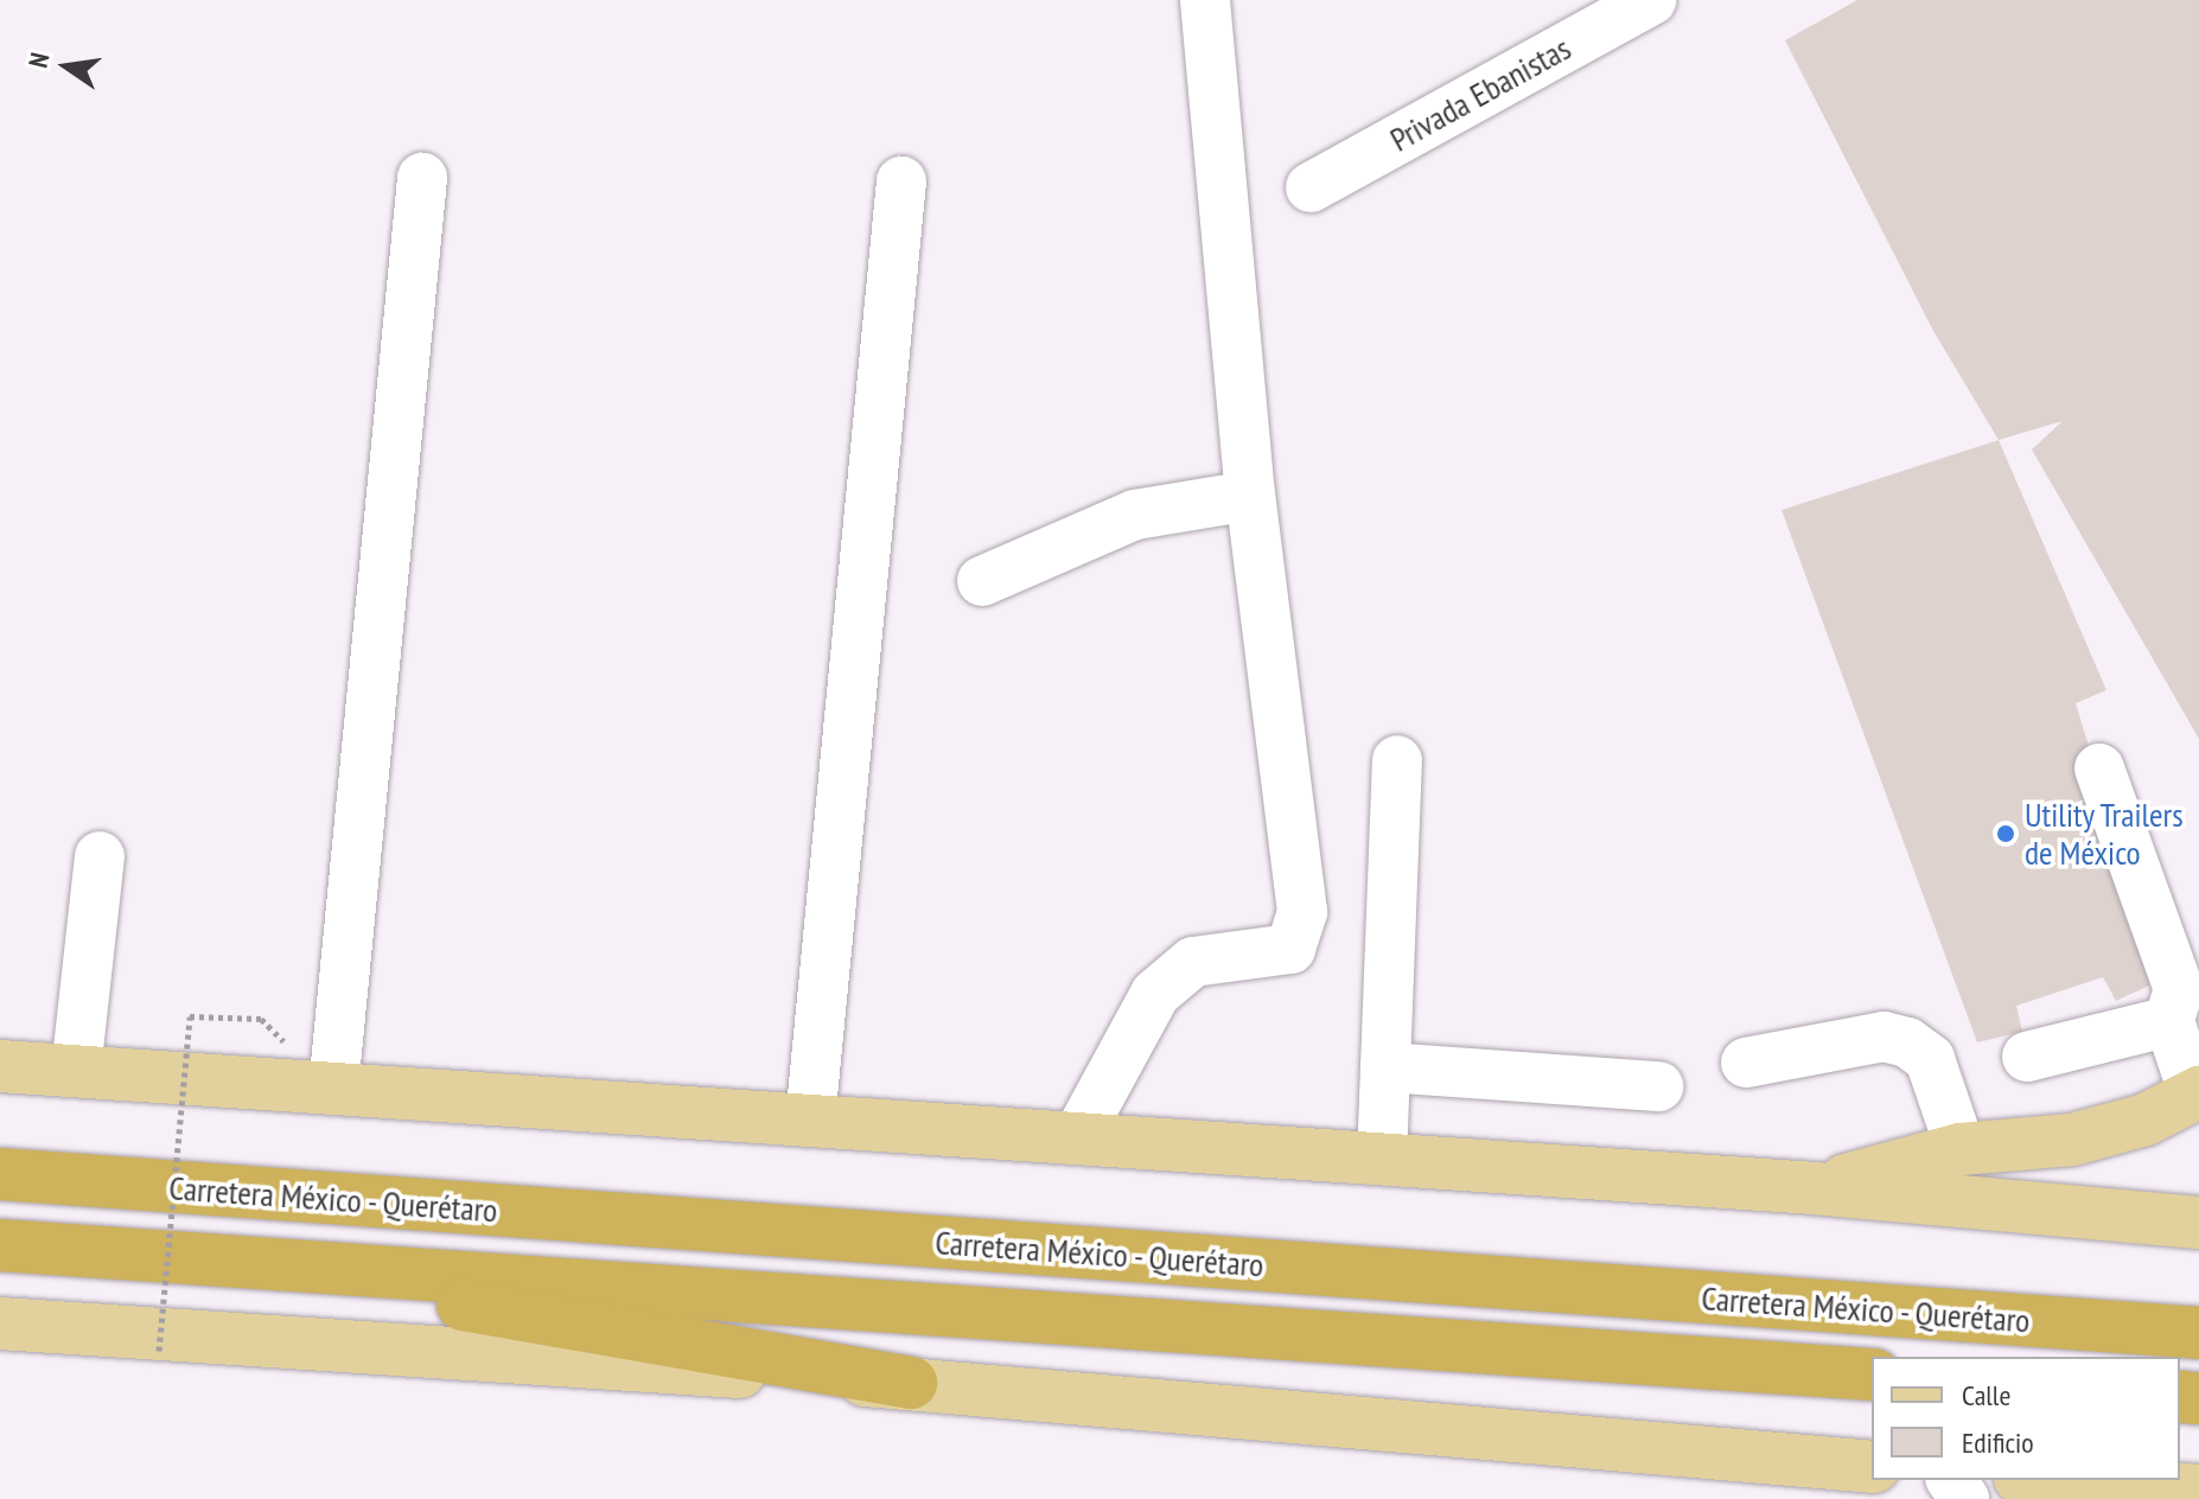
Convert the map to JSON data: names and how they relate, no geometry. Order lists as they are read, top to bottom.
{
  "streets": {
    "highway": ["Carretera México - Querétaro"],
    "lane": ["Privada Ebanistas"]
  },
  "places": ["Utility Trailers de México"],
  "legend": ["Calle", "Edificio"],
  "north": "left"
}
